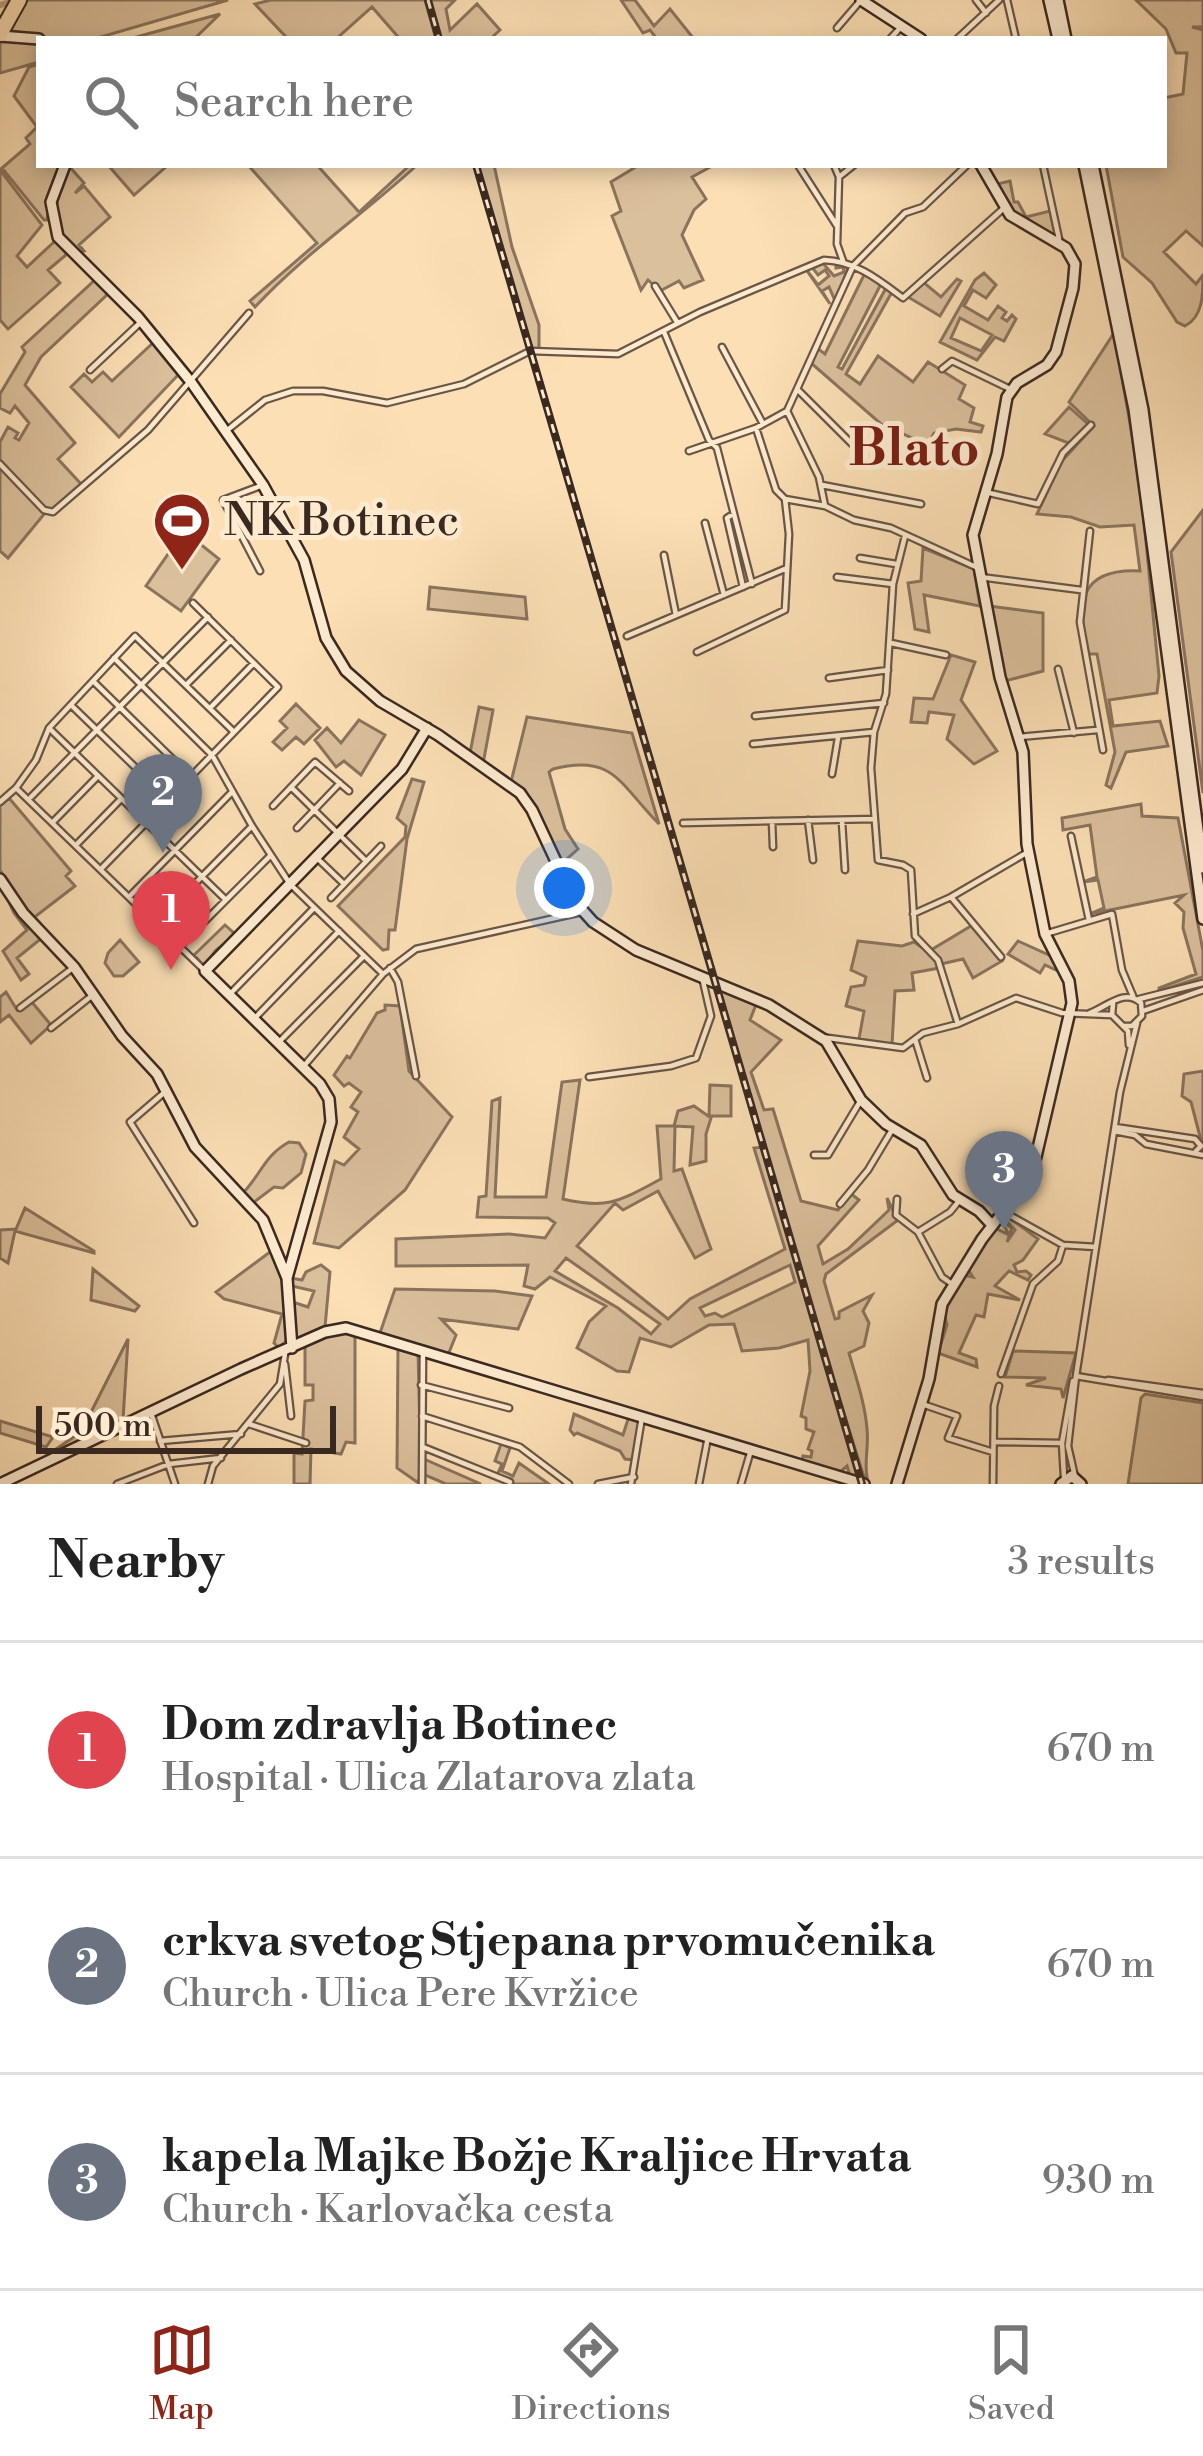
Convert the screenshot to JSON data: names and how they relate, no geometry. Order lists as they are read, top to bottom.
{
  "districts": ["Blato"],
  "places": {
    "sports": ["NK Botinec"]
  },
  "scale_bar": "500 m",
  "page": {
    "search": "Search here",
    "pins": ["2", "1", "3"],
    "scale": "500 m",
    "heading": ["Nearby", "3 results"],
    "list": [
      {
        "mark": "1",
        "name": "Dom zdravlja Botinec",
        "note": "Hospital · Ulica Zlatarova zlata",
        "value": "670 m"
      },
      {
        "mark": "2",
        "name": "crkva svetog Stjepana prvomučenika",
        "note": "Church · Ulica Pere Kvržice",
        "value": "670 m"
      },
      {
        "mark": "3",
        "name": "kapela Majke Božje Kraljice Hrvata",
        "note": "Church · Karlovačka cesta",
        "value": "930 m"
      }
    ],
    "nav": ["Map", "Directions", "Saved"]
  }
}
